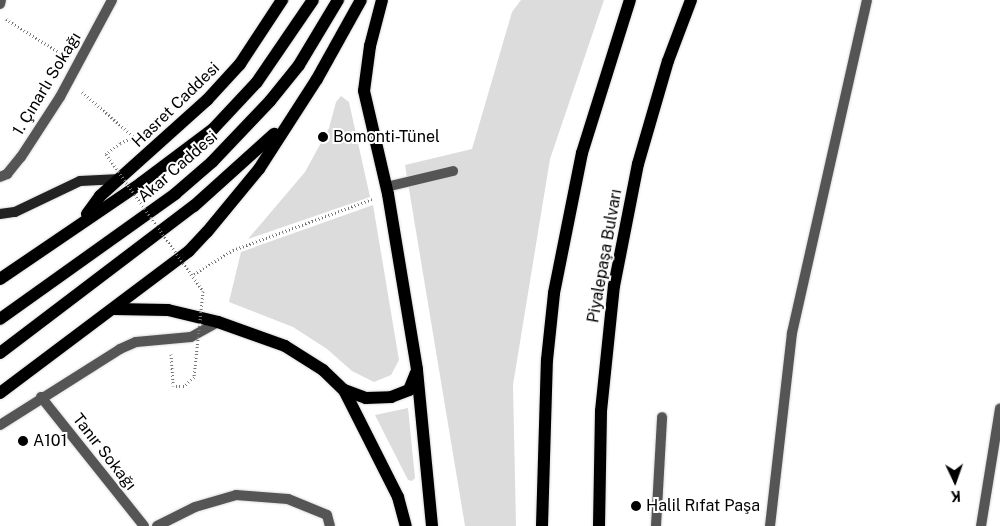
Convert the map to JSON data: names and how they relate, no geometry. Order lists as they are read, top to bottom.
{
  "streets": {
    "main road": ["Hasret Caddesi", "Akar Caddesi", "Piyalepaşa Bulvarı"],
    "street": ["1. Çınarlı Sokağı", "Tanır Sokağı"]
  },
  "places": ["Bomonti-Tünel", "A101", "Halil Rıfat Paşa"],
  "north": "bottom"
}
